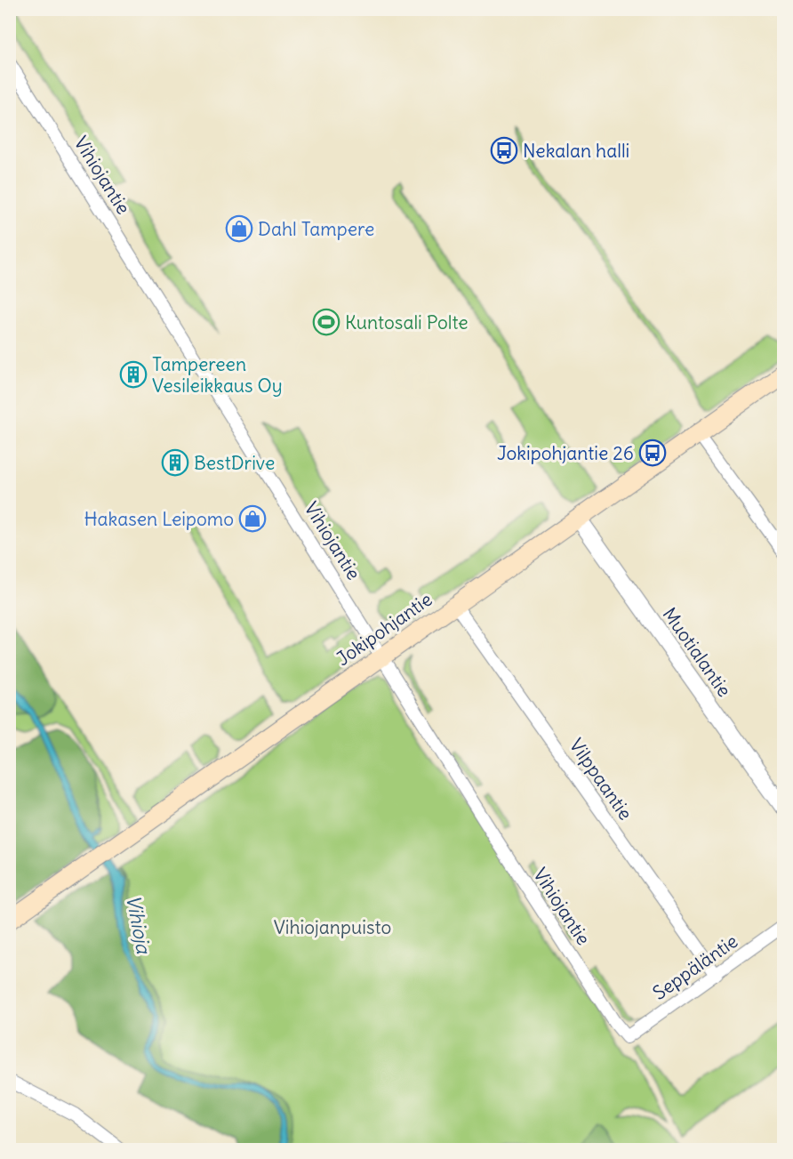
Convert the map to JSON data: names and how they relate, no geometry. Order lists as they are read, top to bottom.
{
  "streets": {
    "main road": ["Jokipohjantie"],
    "street": [
      "Vihiojantie",
      "Muotialantie",
      "Vilppaantie",
      "Seppäläntie"
    ]
  },
  "crossings": [
    ["Vihiojantie", "Jokipohjantie"],
    ["Vihiojantie", "Seppäläntie"],
    ["Jokipohjantie", "Muotialantie"],
    ["Jokipohjantie", "Vilppaantie"],
    ["Vilppaantie", "Seppäläntie"]
  ],
  "water": ["Vihioja"],
  "parks": ["Vihiojanpuisto"],
  "places": {
    "bus stop": ["Nekalan halli", "Jokipohjantie 26"],
    "shop": ["Dahl Tampere", "Hakasen Leipomo"],
    "sports": ["Kuntosali Polte"],
    "building": ["Tampereen Vesileikkaus Oy", "BestDrive"]
  }
}
